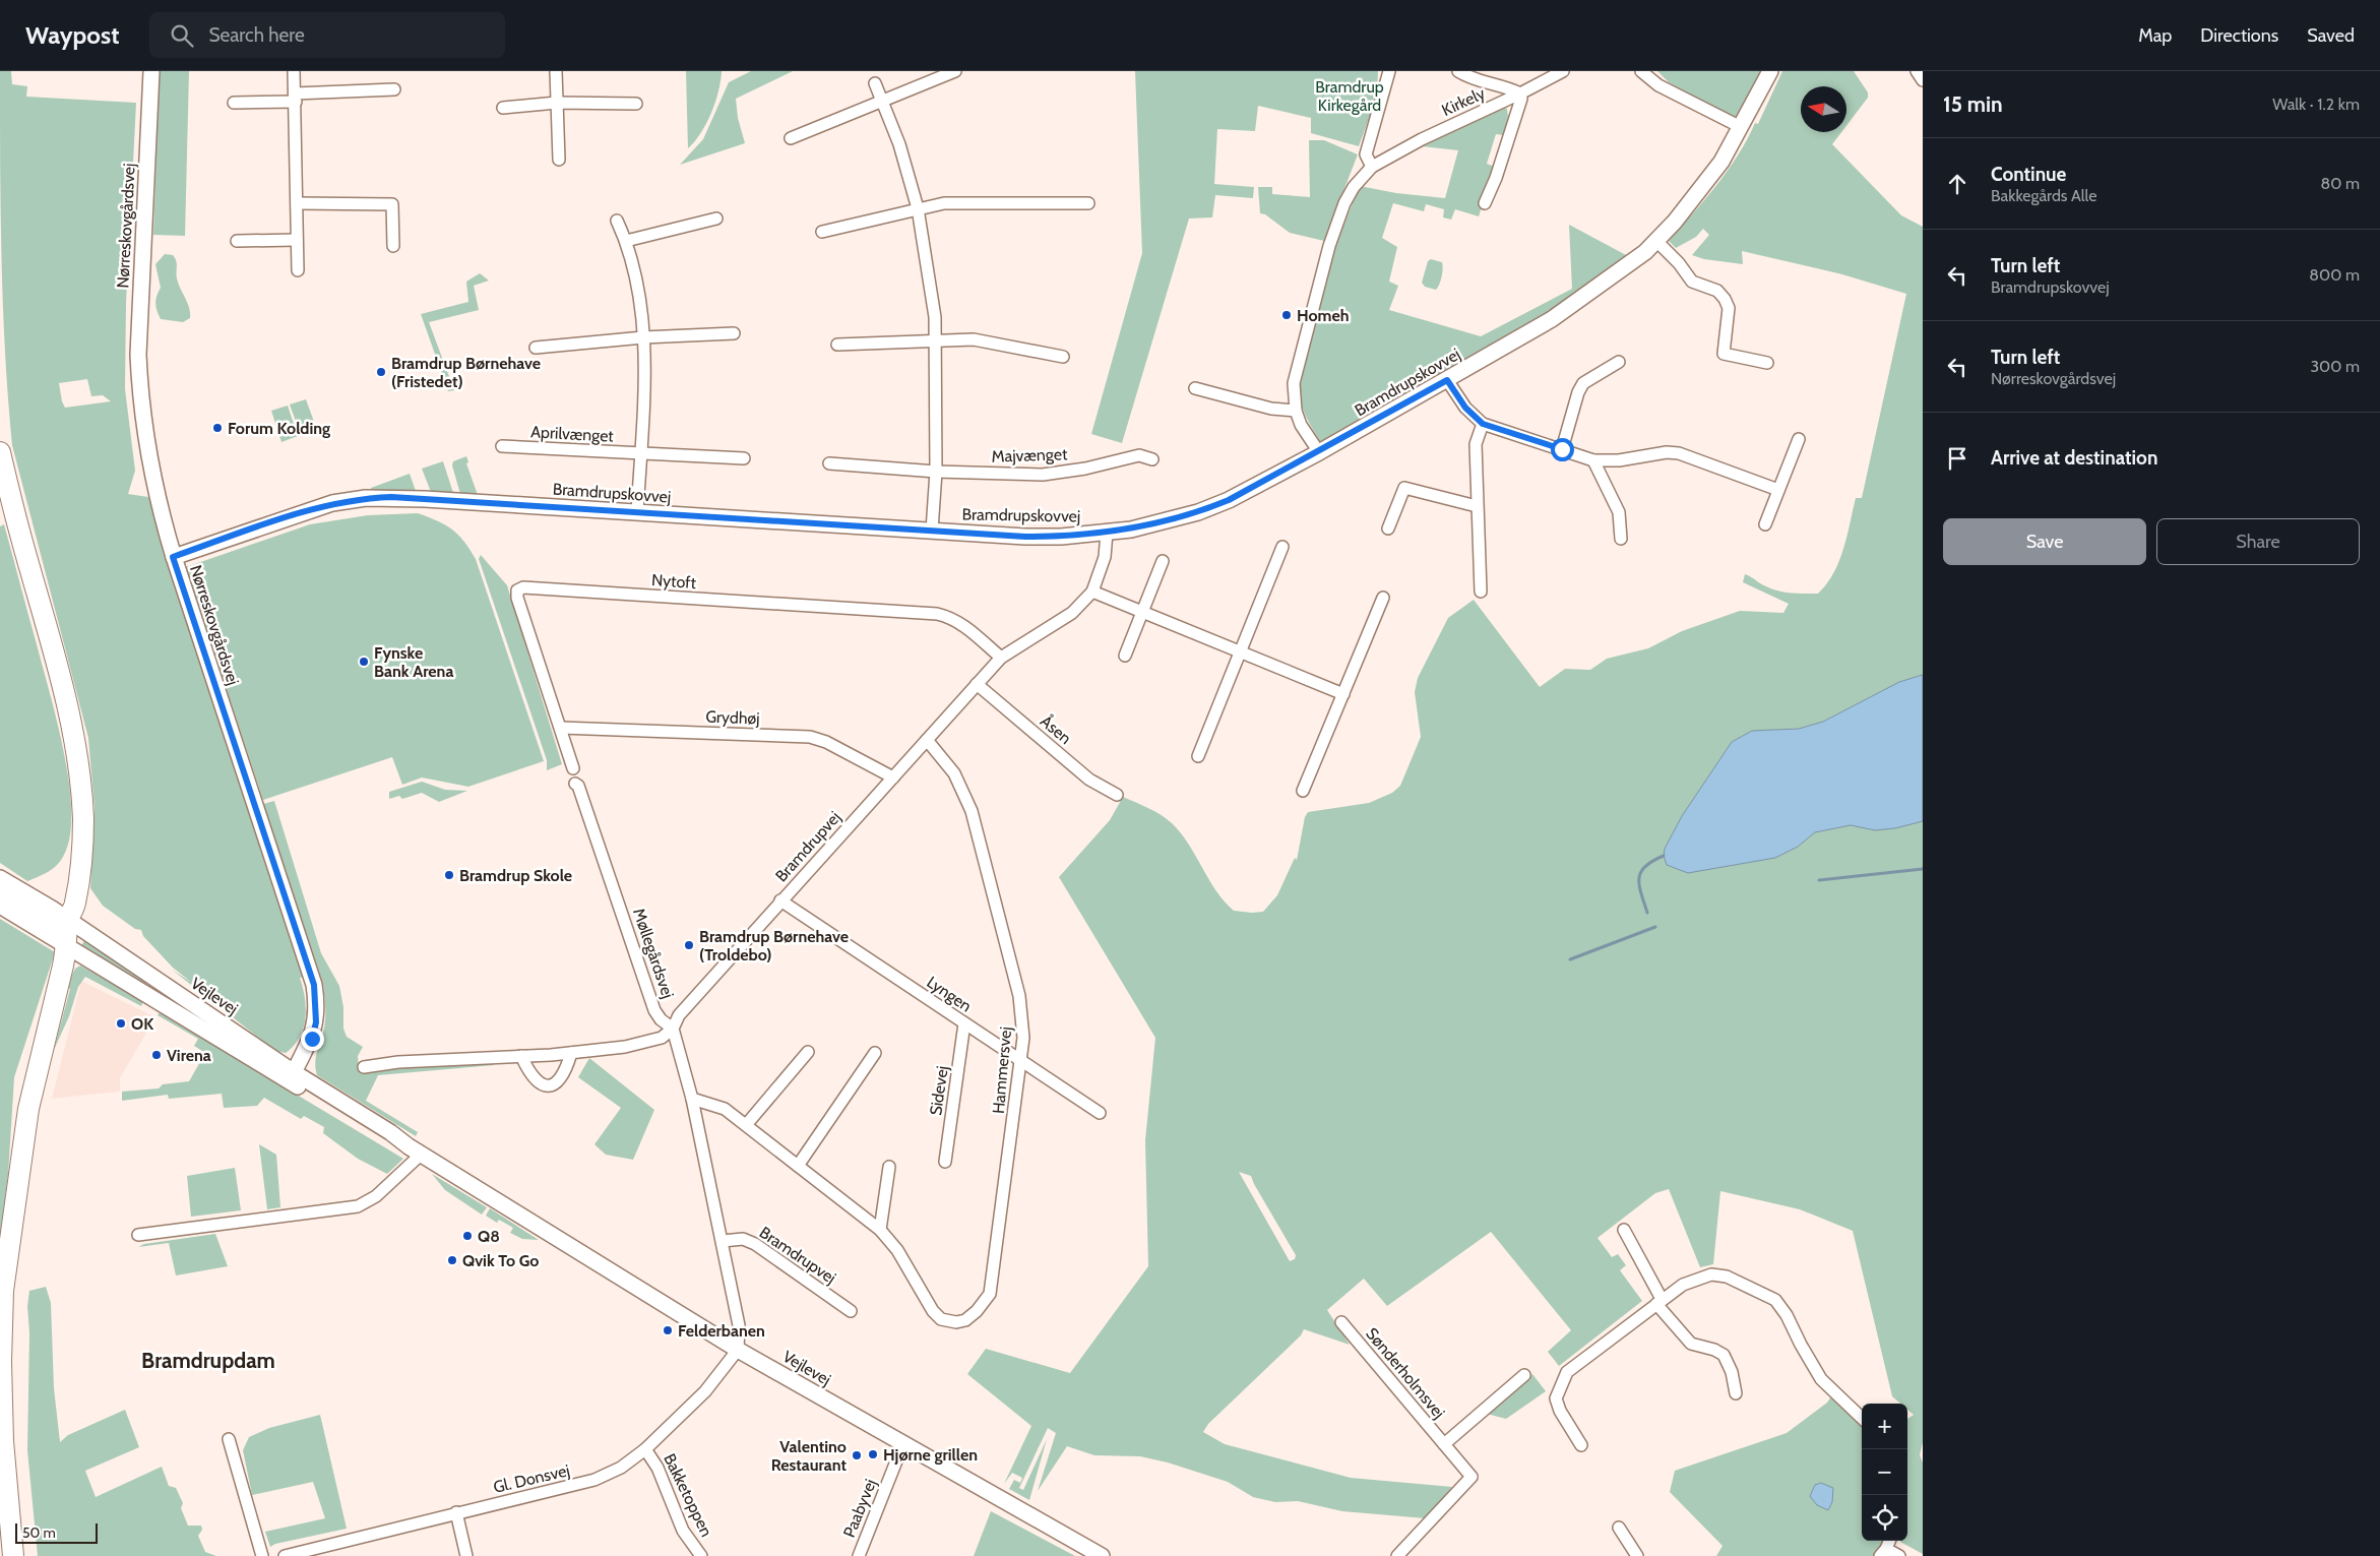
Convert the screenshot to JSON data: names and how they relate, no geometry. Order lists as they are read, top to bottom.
{
  "streets": {
    "street": [
      "Kirkely",
      "Nørreskovgårdsvej",
      "Bramdrupskovvej",
      "Aprilvænget",
      "Majvænget",
      "Nytoft",
      "Grydhøj",
      "Åsen",
      "Bramdrupvej",
      "Møllegårdsvej",
      "Lyngen",
      "Vejlevej",
      "Hammersvej",
      "Sidevej",
      "Sønderholmsvej",
      "Gl. Donsvej",
      "Bakketoppen",
      "Paabyvej"
    ]
  },
  "crossings": [
    ["Kirkely", "Bramdrupskovvej"],
    ["Nørreskovgårdsvej", "Bramdrupskovvej"],
    ["Nørreskovgårdsvej", "Vejlevej"],
    ["Bramdrupskovvej", "Bramdrupvej"],
    ["Nytoft", "Grydhøj"],
    ["Nytoft", "Bramdrupvej"],
    ["Grydhøj", "Bramdrupvej"],
    ["Åsen", "Bramdrupvej"],
    ["Bramdrupvej", "Møllegårdsvej"],
    ["Bramdrupvej", "Lyngen"],
    ["Bramdrupvej", "Hammersvej"],
    ["Lyngen", "Hammersvej"],
    ["Lyngen", "Sidevej"],
    ["Vejlevej", "Gl. Donsvej"],
    ["Vejlevej", "Paabyvej"],
    ["Gl. Donsvej", "Bakketoppen"]
  ],
  "districts": ["Bramdrupdam"],
  "parks": ["Bramdrup Kirkegård"],
  "places": [
    "Homeh",
    "Bramdrup Børnehave (Fristedet)",
    "Forum Kolding",
    "Fynske Bank Arena",
    "Bramdrup Skole",
    "Bramdrup Børnehave (Troldebo)",
    "OK",
    "Virena",
    "Q8",
    "Qvik To Go",
    "Felderbanen",
    "Hjørne grillen",
    "Valentino Restaurant"
  ],
  "scale_bar": "50 m",
  "north": "left",
  "page": {
    "header": "Waypost",
    "search": "Search here",
    "nav": ["Map", "Directions", "Saved"],
    "heading": ["15 min", "Walk · 1.2 km"],
    "list": [
      ["Continue", "Bakkegårds Alle", "80 m"],
      ["Turn left", "Bramdrupskovvej", "800 m"],
      ["Turn left", "Nørreskovgårdsvej", "300 m"],
      "Arrive at destination"
    ],
    "buttons": ["Save", "Share"],
    "map_buttons": ["+", "−"],
    "scale": "50 m"
  }
}
